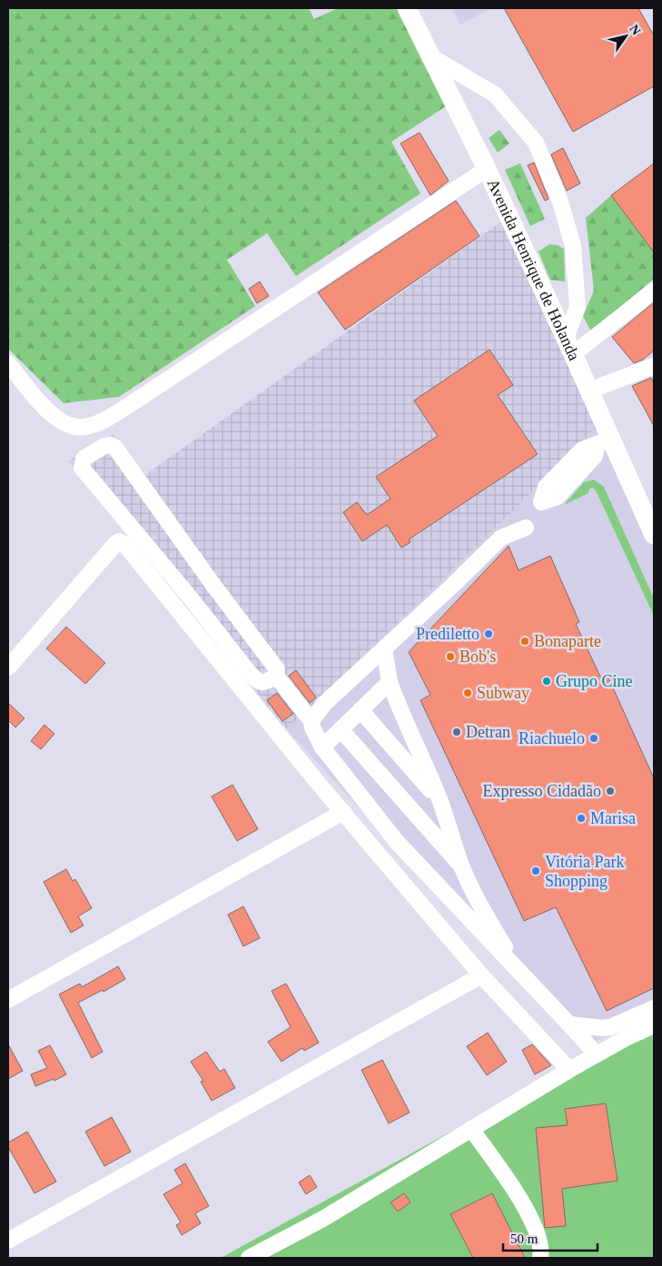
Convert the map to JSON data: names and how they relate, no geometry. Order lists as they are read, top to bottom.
{
  "streets": {
    "main road": ["Avenida Henrique de Holanda"]
  },
  "places": [
    "Prediletto",
    "Bonaparte",
    "Bob's",
    "Grupo Cine",
    "Subway",
    "Detran",
    "Riachuelo",
    "Expresso Cidadão",
    "Marisa",
    "Vitória Park Shopping"
  ],
  "scale_bar": "50 m",
  "north": "top right"
}
